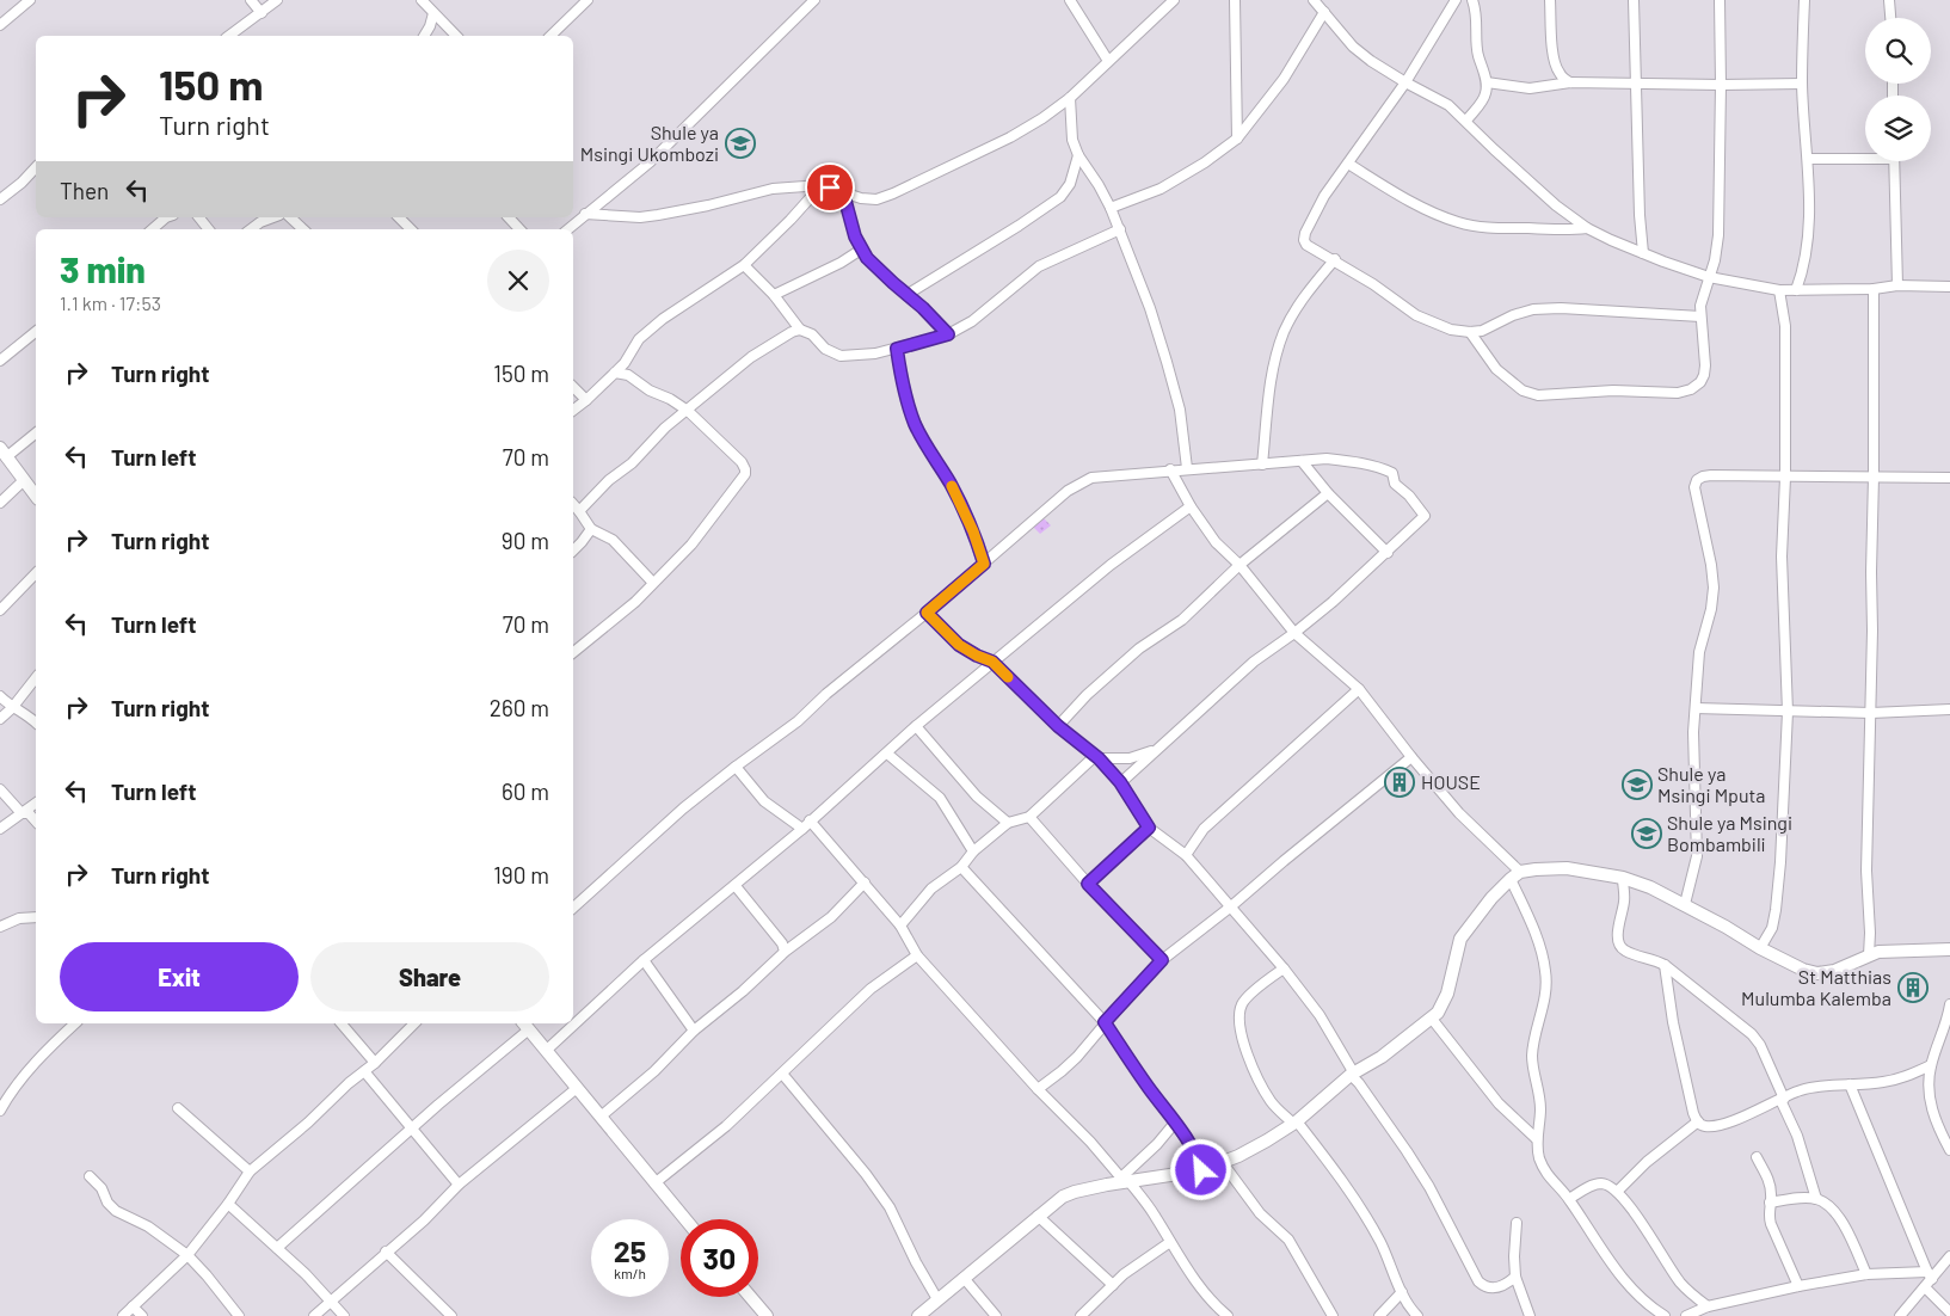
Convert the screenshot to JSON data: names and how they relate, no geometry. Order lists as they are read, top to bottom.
{
  "places": {
    "school or university": ["Shule ya Msingi Ukombozi", "Shule ya Msingi Mputa", "Shule ya Msingi Bombambili"],
    "building": ["HOUSE", "St Matthias Mulumba Kalemba"]
  },
  "page": {
    "turn": ["150 m", "Turn right"],
    "then": "Then",
    "heading": ["3 min", "1.1 km · 17:53"],
    "list": [
      {
        "name": "Turn right",
        "value": "150 m"
      },
      {
        "name": "Turn left",
        "value": "70 m"
      },
      {
        "name": "Turn right",
        "value": "90 m"
      },
      {
        "name": "Turn left",
        "value": "70 m"
      },
      {
        "name": "Turn right",
        "value": "260 m"
      },
      {
        "name": "Turn left",
        "value": "60 m"
      },
      {
        "name": "Turn right",
        "value": "190 m"
      }
    ],
    "buttons": ["Exit", "Share"],
    "speed": "25 km/h",
    "limit": "30"
  }
}
